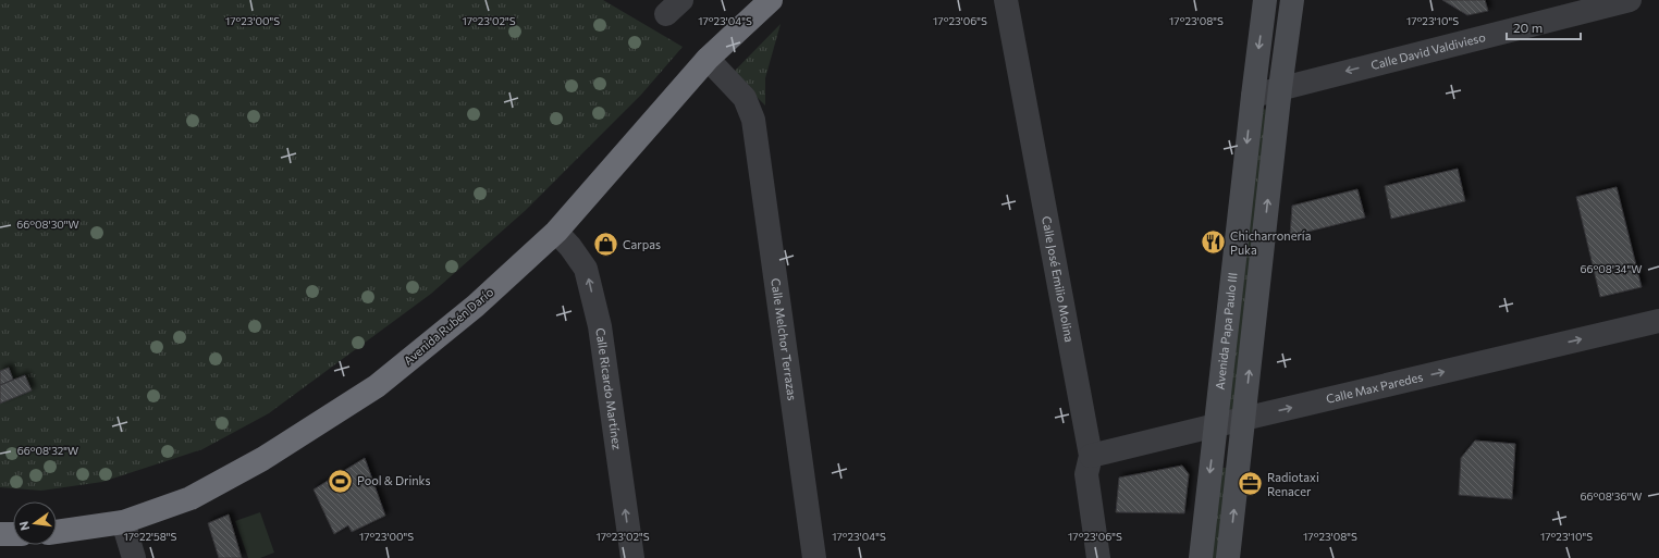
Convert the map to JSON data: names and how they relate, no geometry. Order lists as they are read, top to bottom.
{
  "streets": {
    "highway": ["Avenida Rubén Darío"],
    "main road": ["Avenida Papa Paulo III"],
    "street": [
      "Calle David Valdivieso",
      "Calle José Emilio Molina",
      "Calle Melchor Terrazas",
      "Calle Max Paredes",
      "Calle Ricardo Martínez"
    ]
  },
  "crossings": [
    ["Calle David Valdivieso", "Avenida Papa Paulo III"],
    ["Calle José Emilio Molina", "Calle Max Paredes"],
    ["Avenida Rubén Darío", "Calle Melchor Terrazas"],
    ["Avenida Rubén Darío", "Calle Ricardo Martínez"],
    ["Avenida Papa Paulo III", "Calle Max Paredes"]
  ],
  "one_way": ["Calle David Valdivieso", "Calle Max Paredes", "Calle Ricardo Martínez"],
  "places": {
    "restaurant": ["Chicharronería Puka"],
    "shop": ["Carpas"],
    "sports": ["Pool & Drinks"],
    "office": ["Radiotaxi Renacer"]
  },
  "scale_bar": "20 m",
  "north": "left",
  "coordinates": [
    "17°23'00\"S",
    "17°23'02\"S",
    "17°23'04\"S",
    "17°23'06\"S",
    "17°23'08\"S",
    "17°23'10\"S",
    "66°08'30\"W",
    "66°08'34\"W",
    "66°08'32\"W",
    "66°08'36\"W",
    "17°22'58\"S"
  ]
}
